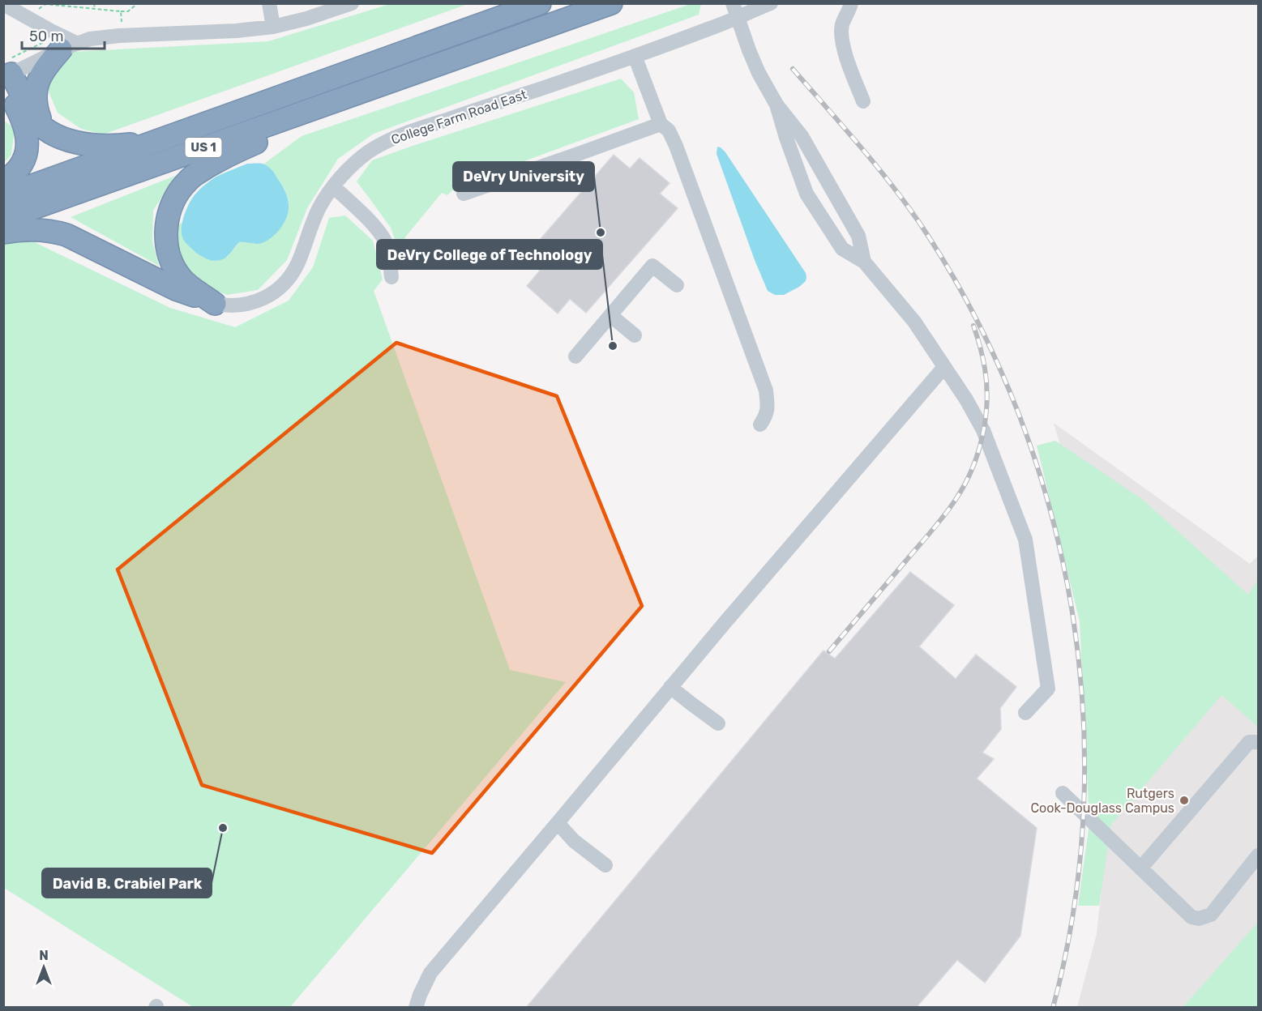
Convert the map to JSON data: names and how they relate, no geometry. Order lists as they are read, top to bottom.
{
  "streets": {
    "highway": ["US 1"],
    "street": ["College Farm Road East"]
  },
  "places": [
    "DeVry University",
    "DeVry College of Technology",
    "Rutgers Cook-Douglass Campus",
    "David B. Crabiel Park"
  ],
  "scale_bar": "50 m",
  "north": "top"
}
